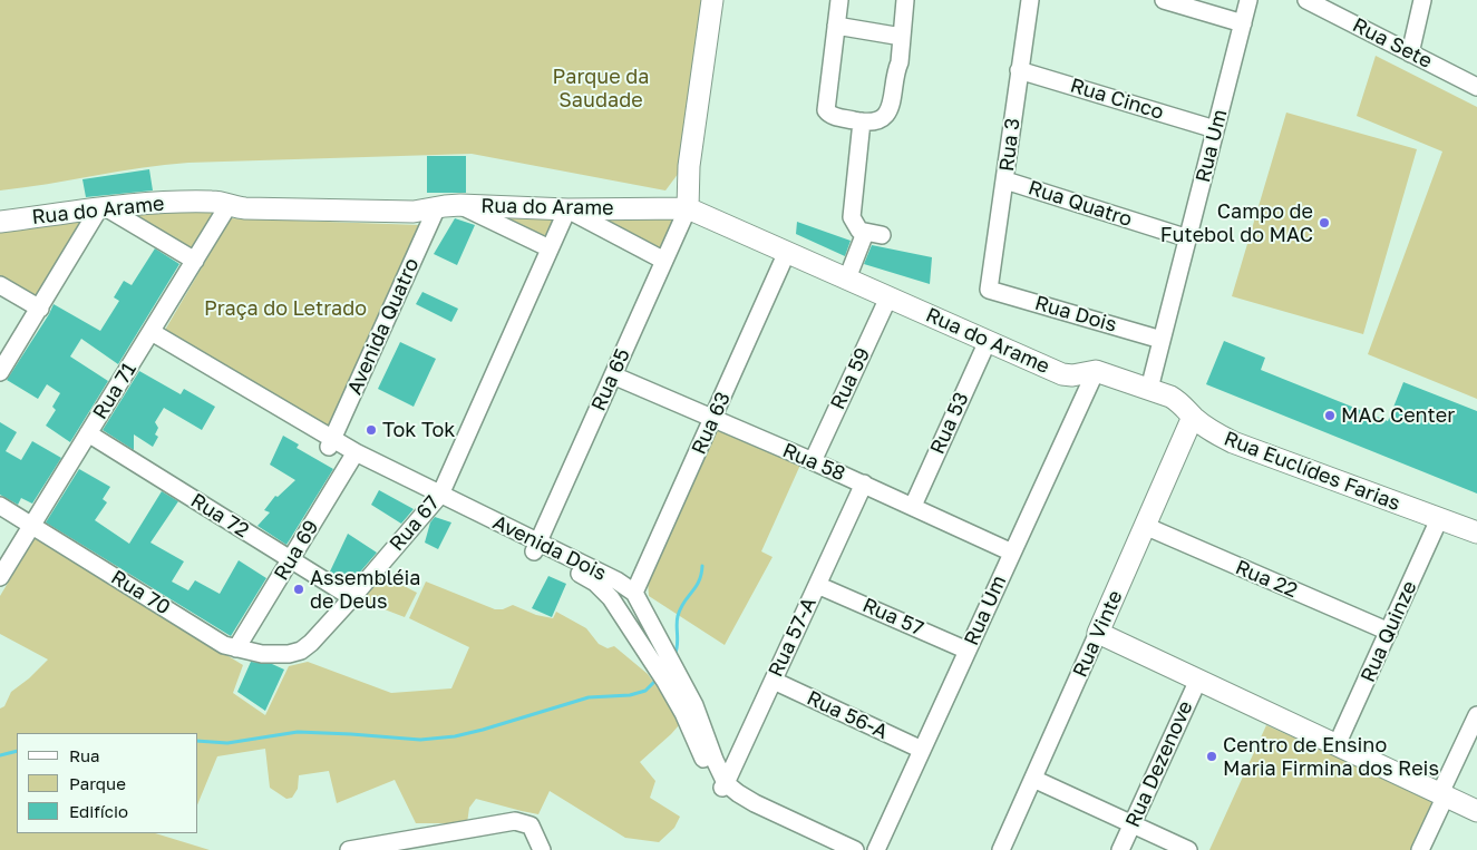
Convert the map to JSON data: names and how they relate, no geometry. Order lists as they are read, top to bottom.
{
  "streets": {
    "main road": ["Rua do Arame", "Rua Euclídes Farias", "Rua Vinte"],
    "street": [
      "Rua Sete",
      "Rua Cinco",
      "Rua 3",
      "Rua Um",
      "Rua Quatro",
      "Rua Dois",
      "Avenida Quatro",
      "Rua 59",
      "Rua 65",
      "Rua 71",
      "Rua 63",
      "Rua 53",
      "Rua 58",
      "Rua 72",
      "Rua 67",
      "Avenida Dois",
      "Rua 69",
      "Rua 22",
      "Rua 70",
      "Rua 57",
      "Rua Quinze",
      "Rua 57-A",
      "Rua 56-A",
      "Rua Dezenove"
    ]
  },
  "crossings": [
    ["Rua Cinco", "Rua 3"],
    ["Rua Cinco", "Rua Um"],
    ["Rua 3", "Rua Quatro"],
    ["Rua 3", "Rua Dois"],
    ["Rua Um", "Rua Quatro"],
    ["Rua Um", "Rua Dois"],
    ["Rua Um", "Rua 58"],
    ["Rua Um", "Rua Euclídes Farias"],
    ["Rua Um", "Rua 57"],
    ["Rua Um", "Rua 56-A"],
    ["Rua do Arame", "Avenida Quatro"],
    ["Rua do Arame", "Rua 59"],
    ["Rua do Arame", "Rua 65"],
    ["Rua do Arame", "Rua 71"],
    ["Rua do Arame", "Rua 63"],
    ["Rua do Arame", "Rua 53"],
    ["Rua do Arame", "Rua Euclídes Farias"],
    ["Rua do Arame", "Rua 67"],
    ["Avenida Quatro", "Avenida Dois"],
    ["Rua 59", "Rua 58"],
    ["Rua 65", "Rua 58"],
    ["Rua 65", "Avenida Dois"],
    ["Rua 71", "Rua 72"],
    ["Rua 71", "Avenida Dois"],
    ["Rua 71", "Rua 70"],
    ["Rua 63", "Rua 58"],
    ["Rua 63", "Avenida Dois"],
    ["Rua 53", "Rua 58"],
    ["Rua 58", "Rua 57-A"],
    ["Rua Euclídes Farias", "Rua Quinze"],
    ["Rua Euclídes Farias", "Rua Vinte"],
    ["Rua 72", "Rua 67"],
    ["Rua 72", "Rua 69"],
    ["Rua 67", "Avenida Dois"],
    ["Rua 67", "Rua 70"],
    ["Avenida Dois", "Rua 69"],
    ["Avenida Dois", "Rua 57-A"],
    ["Rua 69", "Rua 70"],
    ["Rua 22", "Rua Quinze"],
    ["Rua 22", "Rua Vinte"],
    ["Rua 57", "Rua 57-A"],
    ["Rua 57-A", "Rua 56-A"]
  ],
  "parks": ["Parque da Saudade", "Praça do Letrado"],
  "places": [
    "Campo de Futebol do MAC",
    "MAC Center",
    "Tok Tok",
    "Assembléia de Deus",
    "Centro de Ensino Maria Firmina dos Reis"
  ],
  "legend": ["Rua", "Parque", "Edifício"]
}
